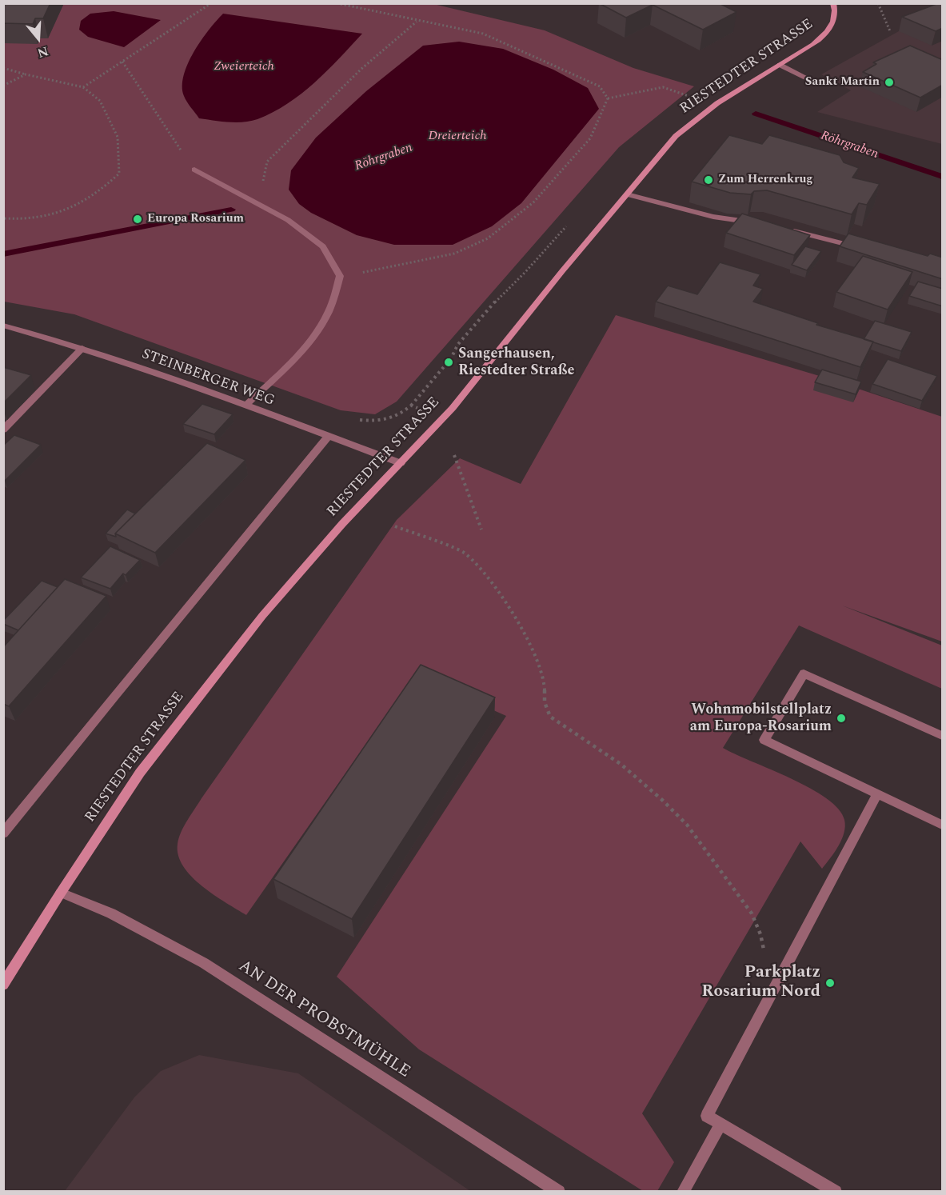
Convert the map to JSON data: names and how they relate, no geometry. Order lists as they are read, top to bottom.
{
  "streets": {
    "main road": ["RIESTEDTER STRASSE"],
    "street": ["STEINBERGER WEG", "AN DER PROBSTMÜHLE"]
  },
  "crossings": [
    ["RIESTEDTER STRASSE", "STEINBERGER WEG"],
    ["RIESTEDTER STRASSE", "AN DER PROBSTMÜHLE"]
  ],
  "water": ["Zweierteich", "Dreierteich", "Röhrgraben"],
  "places": [
    "Sankt Martin",
    "Zum Herrenkrug",
    "Europa Rosarium",
    "Sangerhausen, Riestedter Straße",
    "Wohnmobilstellplatz am Europa-Rosarium",
    "Parkplatz Rosarium Nord"
  ],
  "north": "bottom"
}
